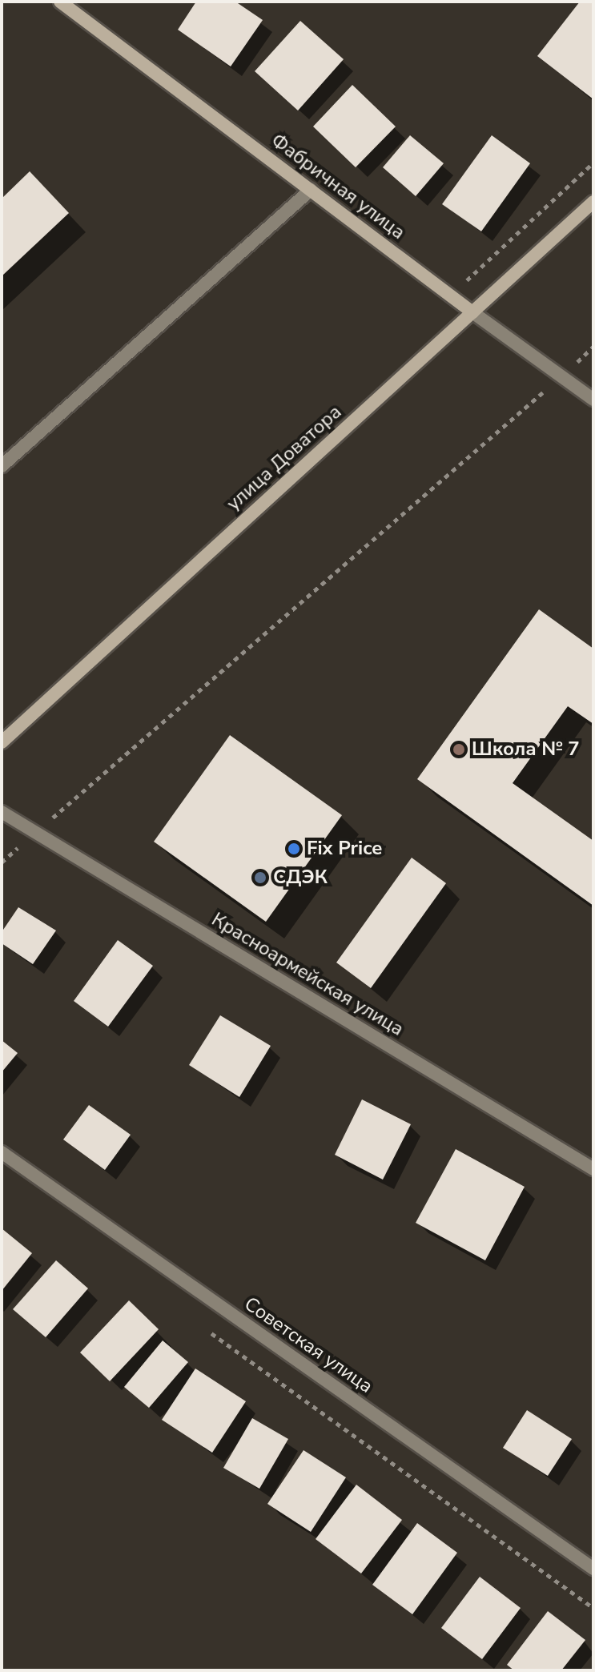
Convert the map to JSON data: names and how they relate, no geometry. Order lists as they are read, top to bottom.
{
  "streets": {
    "main road": ["Фабричная улица", "улица Доватора"],
    "street": ["Красноармейская улица", "Советская улица"]
  },
  "crossings": [
    ["Фабричная улица", "улица Доватора"]
  ],
  "places": ["Школа № 7", "Fix Price", "СДЭК"]
}
